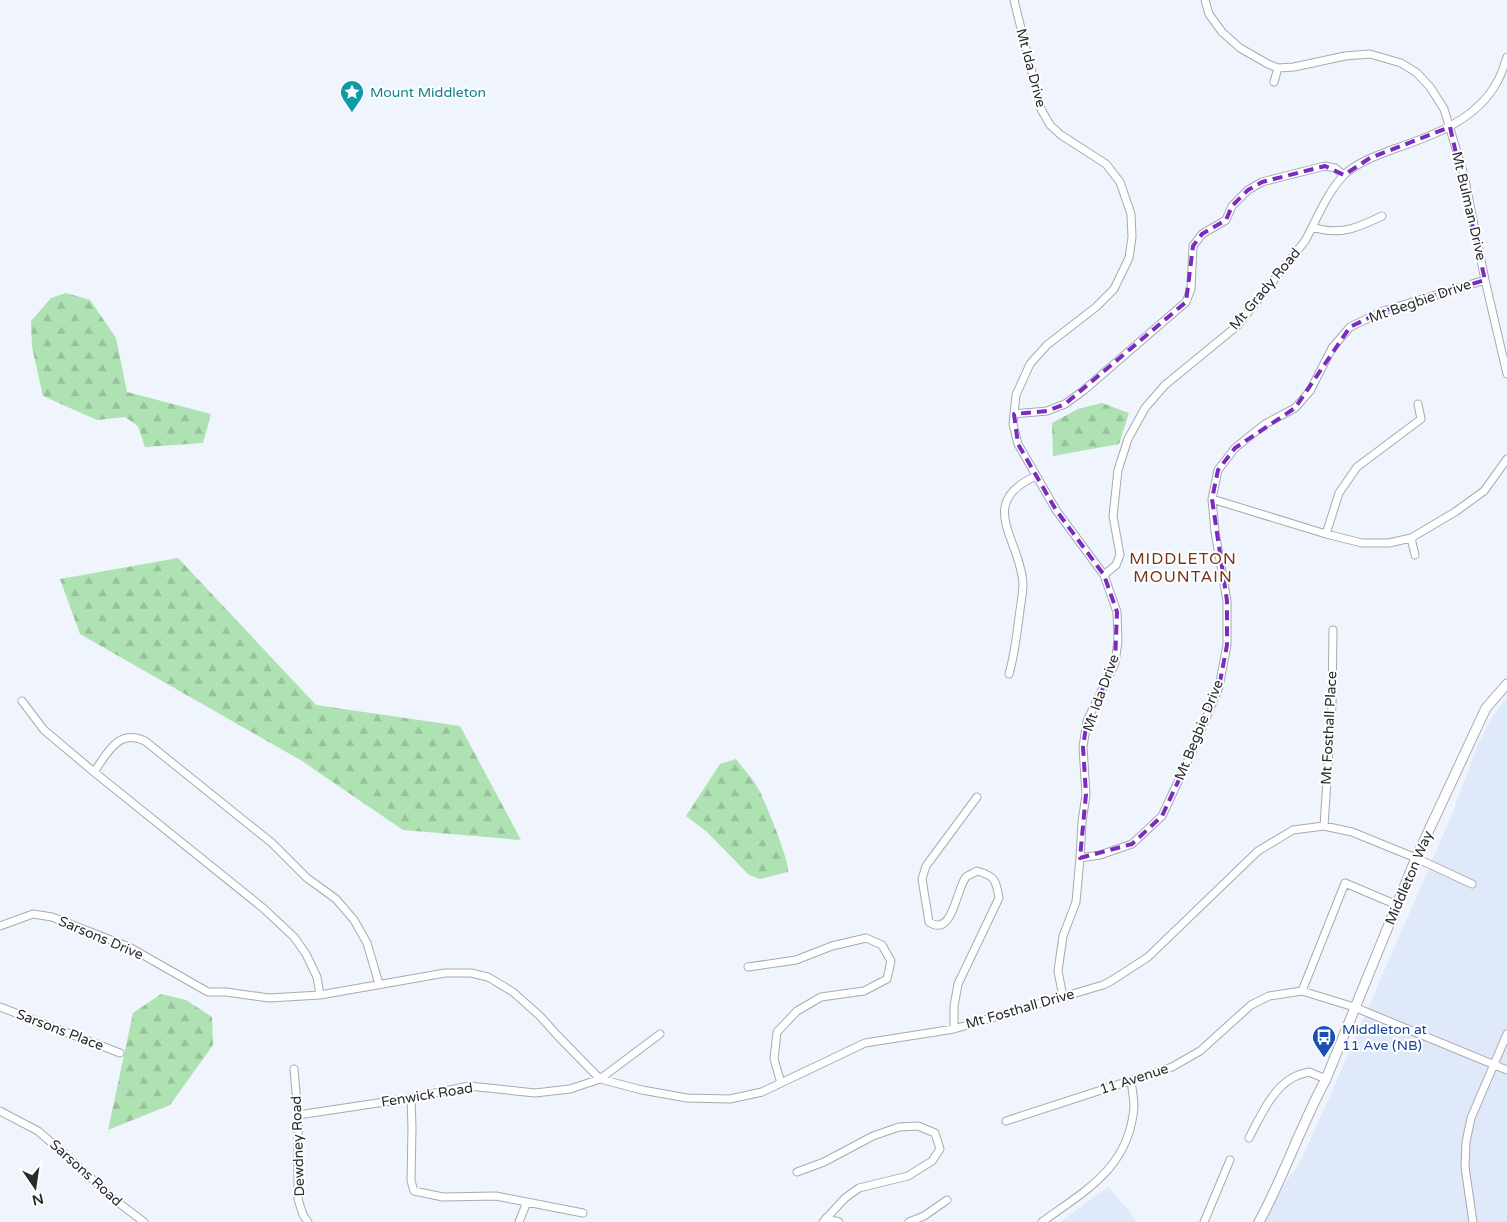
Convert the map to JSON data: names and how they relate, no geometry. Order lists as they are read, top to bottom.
{
  "streets": {
    "street": [
      "Mt Ida Drive",
      "Mt Bulman Drive",
      "Mt Grady Road",
      "Mt Begbie Drive",
      "Mt Fosthall Place",
      "Middleton Way",
      "Sarsons Drive",
      "Mt Fosthall Drive",
      "Sarsons Place",
      "11 Avenue",
      "Fenwick Road",
      "Dewdney Road",
      "Sarsons Road"
    ]
  },
  "crossings": [
    ["Mt Ida Drive", "Mt Grady Road"],
    ["Mt Ida Drive", "Mt Begbie Drive"],
    ["Mt Ida Drive", "Mt Fosthall Drive"],
    ["Mt Bulman Drive", "Mt Grady Road"],
    ["Mt Bulman Drive", "Mt Begbie Drive"],
    ["Mt Fosthall Place", "Mt Fosthall Drive"],
    ["Middleton Way", "Mt Fosthall Drive"],
    ["Middleton Way", "11 Avenue"],
    ["Sarsons Drive", "Mt Fosthall Drive"],
    ["Mt Fosthall Drive", "Fenwick Road"],
    ["Fenwick Road", "Dewdney Road"]
  ],
  "districts": ["MIDDLETON MOUNTAIN"],
  "places": {
    "place": ["Mount Middleton"],
    "bus stop": ["Middleton at 11 Ave (NB)"]
  },
  "north": "bottom"
}
